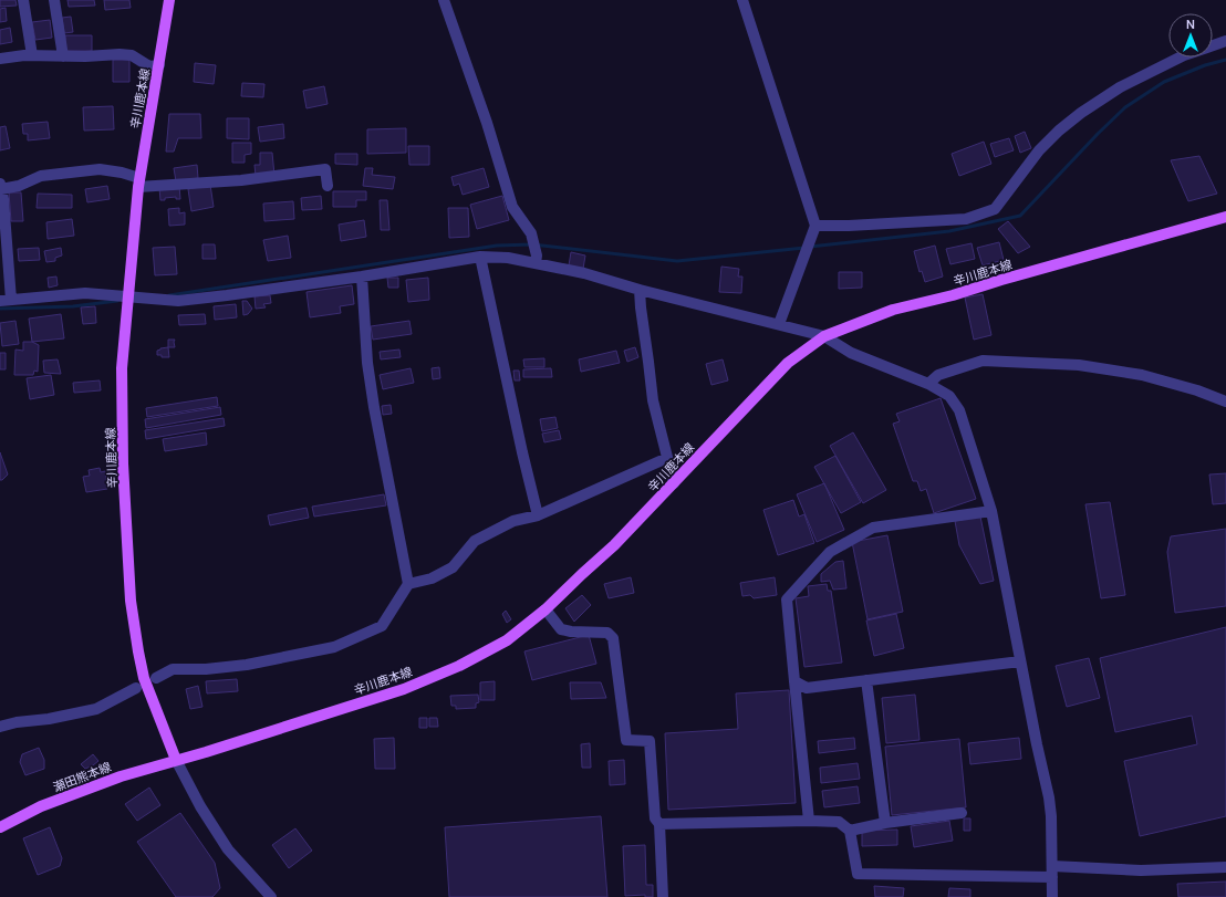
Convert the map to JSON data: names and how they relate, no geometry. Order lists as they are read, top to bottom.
{
  "streets": {
    "main road": ["辛川鹿本線", "瀬田熊本線"]
  },
  "crossings": [
    ["辛川鹿本線", "瀬田熊本線"]
  ],
  "north": "top"
}
